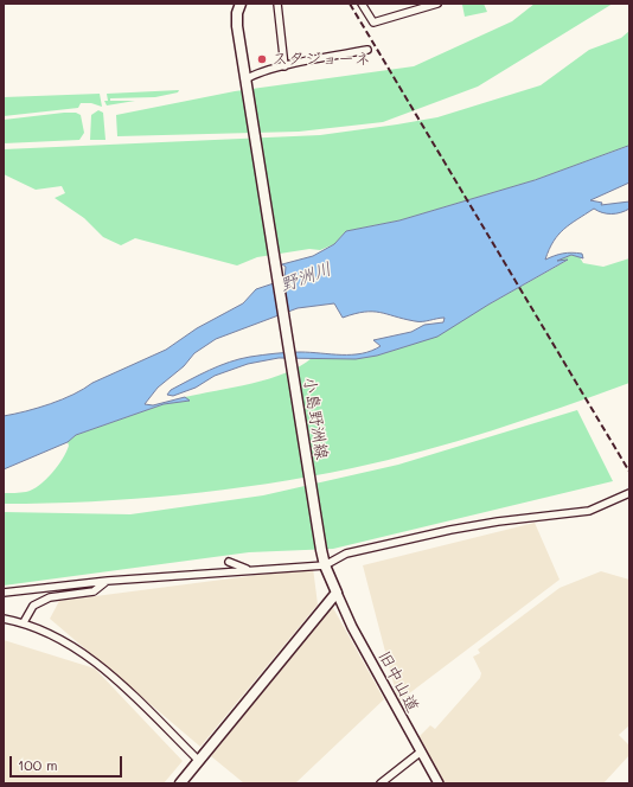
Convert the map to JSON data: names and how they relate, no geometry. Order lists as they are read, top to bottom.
{
  "streets": {
    "main road": ["小島野洲線"],
    "street": ["旧中山道"]
  },
  "crossings": [
    ["小島野洲線", "旧中山道"]
  ],
  "water": ["野洲川"],
  "places": ["スタジョーネ"],
  "scale_bar": "100 m"
}
